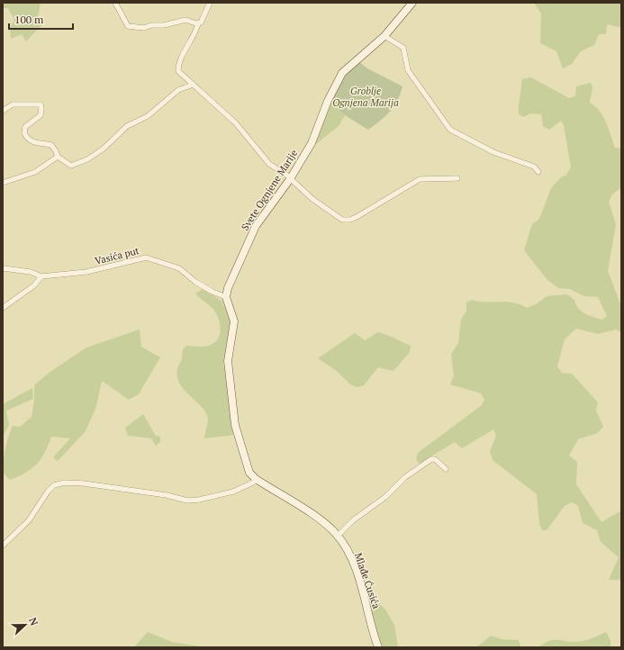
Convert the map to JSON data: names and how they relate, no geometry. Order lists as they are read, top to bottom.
{
  "streets": {
    "street": ["Svete Ognjene Marije", "Vasića put", "Mlađe Ćusića"]
  },
  "crossings": [
    ["Svete Ognjene Marije", "Vasića put"],
    ["Svete Ognjene Marije", "Mlađe Ćusića"]
  ],
  "parks": ["Groblje Ognjena Marija"],
  "scale_bar": "100 m",
  "north": "right"
}
